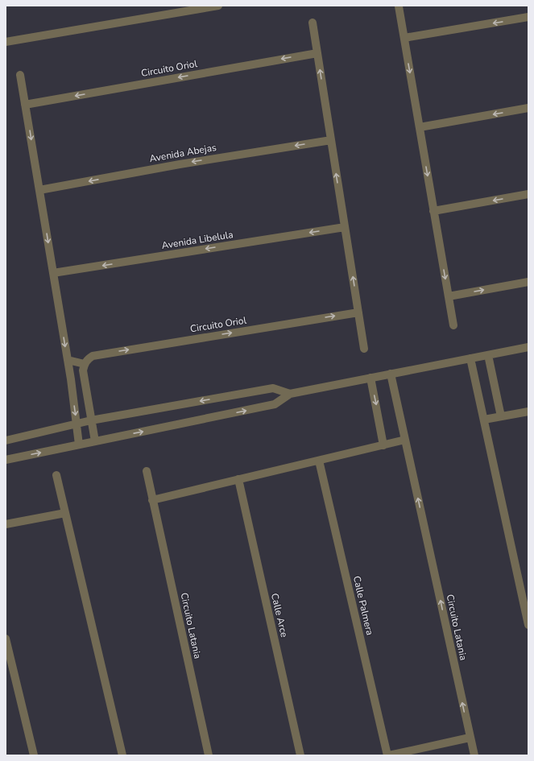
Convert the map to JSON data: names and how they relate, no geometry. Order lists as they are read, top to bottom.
{
  "streets": {
    "street": [
      "Circuito Oriol",
      "Avenida Abejas",
      "Avenida Libelula",
      "Calle Palmera",
      "Calle Arce",
      "Circuito Latania"
    ]
  },
  "one_way": ["Avenida Abejas", "Avenida Libelula", "Circuito Latania"]
}
